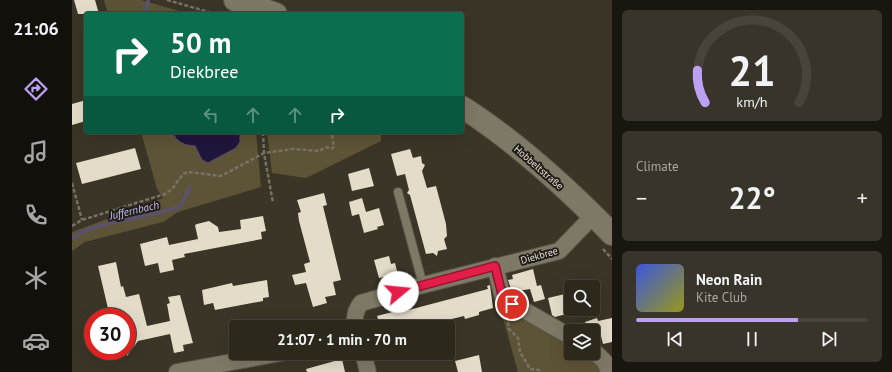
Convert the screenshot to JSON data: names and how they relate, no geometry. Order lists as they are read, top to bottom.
{
  "streets": {
    "street": ["Hobbeltstraße", "Diekbree"]
  },
  "crossings": [
    ["Hobbeltstraße", "Diekbree"]
  ],
  "water": ["Juffernbach"],
  "page": {
    "tabs": "21:06",
    "turn": ["50 m", "Diekbree"],
    "tile": "Climate",
    "heat": ["−", "22°", "+"],
    "song": ["Neon Rain", "Kite Club"],
    "limit": "30",
    "trip": "21:07 · 1 min · 70 m",
    "gauge": ["21", "km/h"]
  }
}
